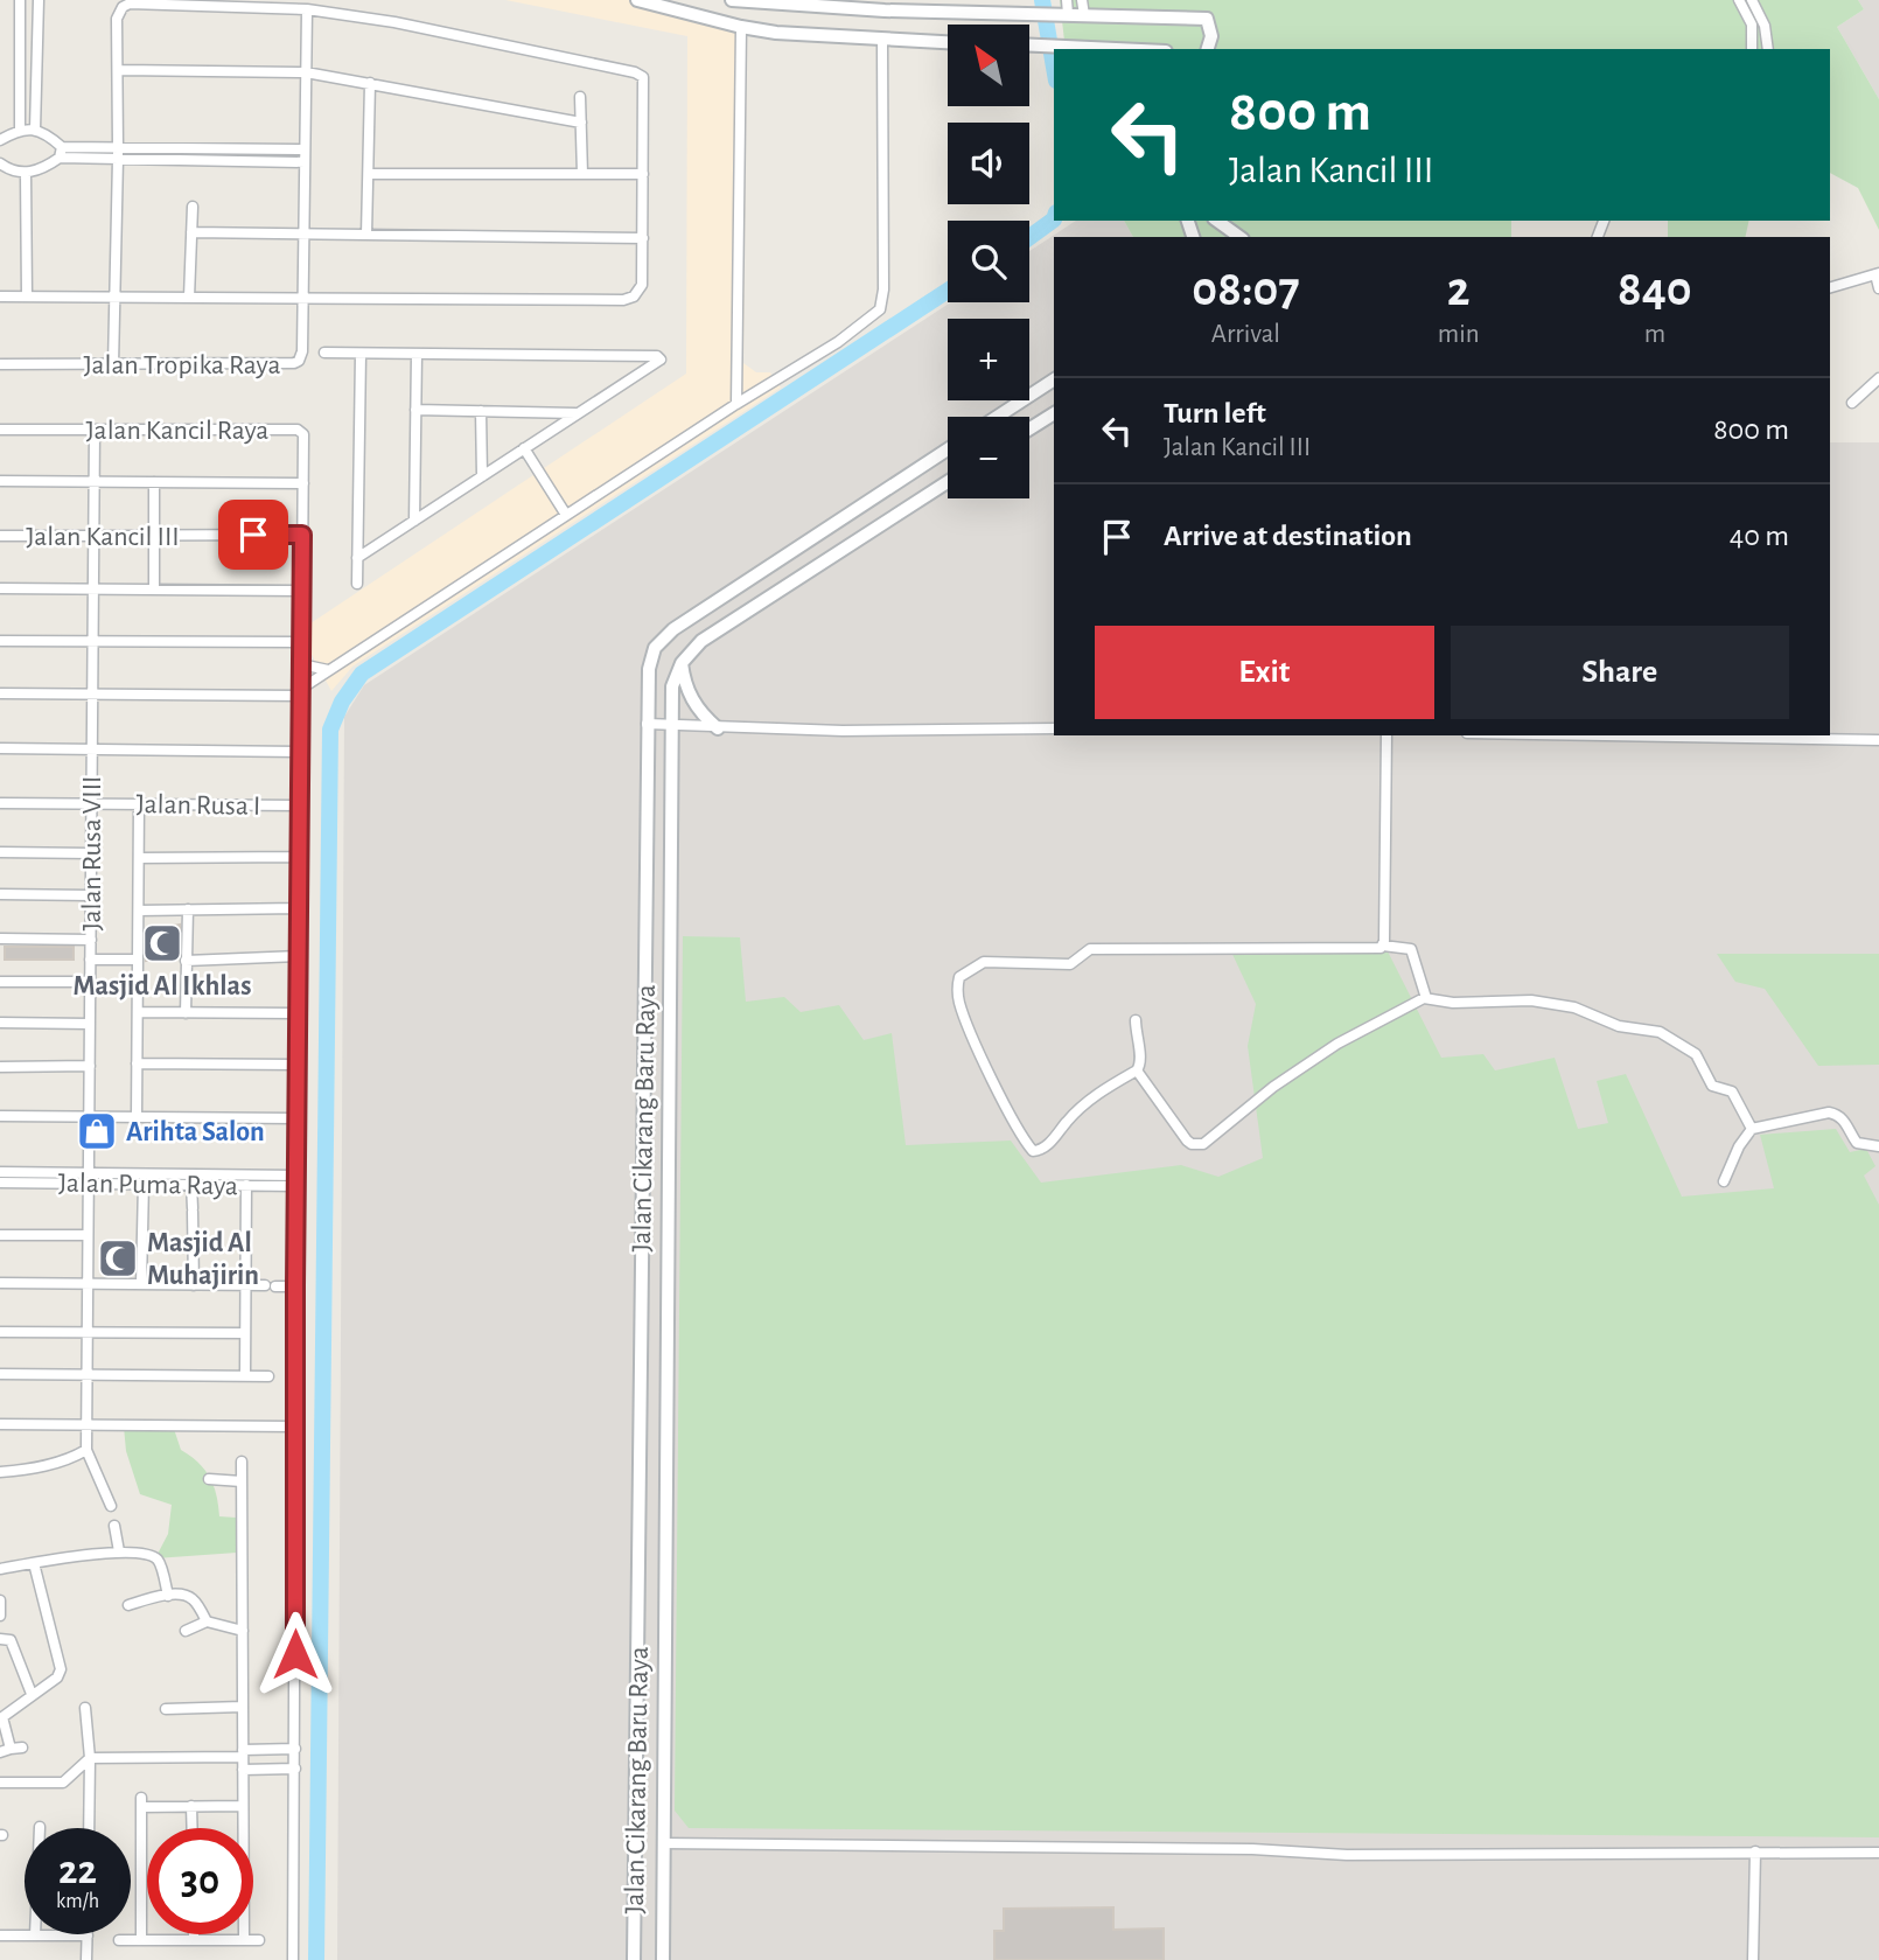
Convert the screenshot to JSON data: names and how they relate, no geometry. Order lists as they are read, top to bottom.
{
  "streets": {
    "main road": ["Jalan Cikarang Baru Raya"],
    "street": [
      "Jalan Tropika Raya",
      "Jalan Kancil Raya",
      "Jalan Kancil III",
      "Jalan Rusa I",
      "Jalan Rusa VIII",
      "Jalan Puma Raya"
    ]
  },
  "crossings": [
    ["Jalan Kancil Raya", "Jalan Rusa VIII"],
    ["Jalan Kancil III", "Jalan Rusa VIII"],
    ["Jalan Rusa I", "Jalan Rusa VIII"],
    ["Jalan Rusa VIII", "Jalan Puma Raya"]
  ],
  "places": {
    "mosque": ["Masjid Al Ikhlas", "Masjid Al Muhajirin"],
    "shop": ["Arihta Salon"]
  },
  "north": "top left",
  "page": {
    "map_buttons": ["+", "−"],
    "turn": ["800 m", "Jalan Kancil III"],
    "eta": [
      "08:07",
      "Arrival",
      "2",
      "min",
      "840",
      "m"
    ],
    "list": [
      {
        "name": "Turn left",
        "note": "Jalan Kancil III",
        "value": "800 m"
      },
      {
        "name": "Arrive at destination",
        "value": "40 m"
      }
    ],
    "buttons": ["Exit", "Share"],
    "speed": "22 km/h",
    "limit": "30"
  }
}
